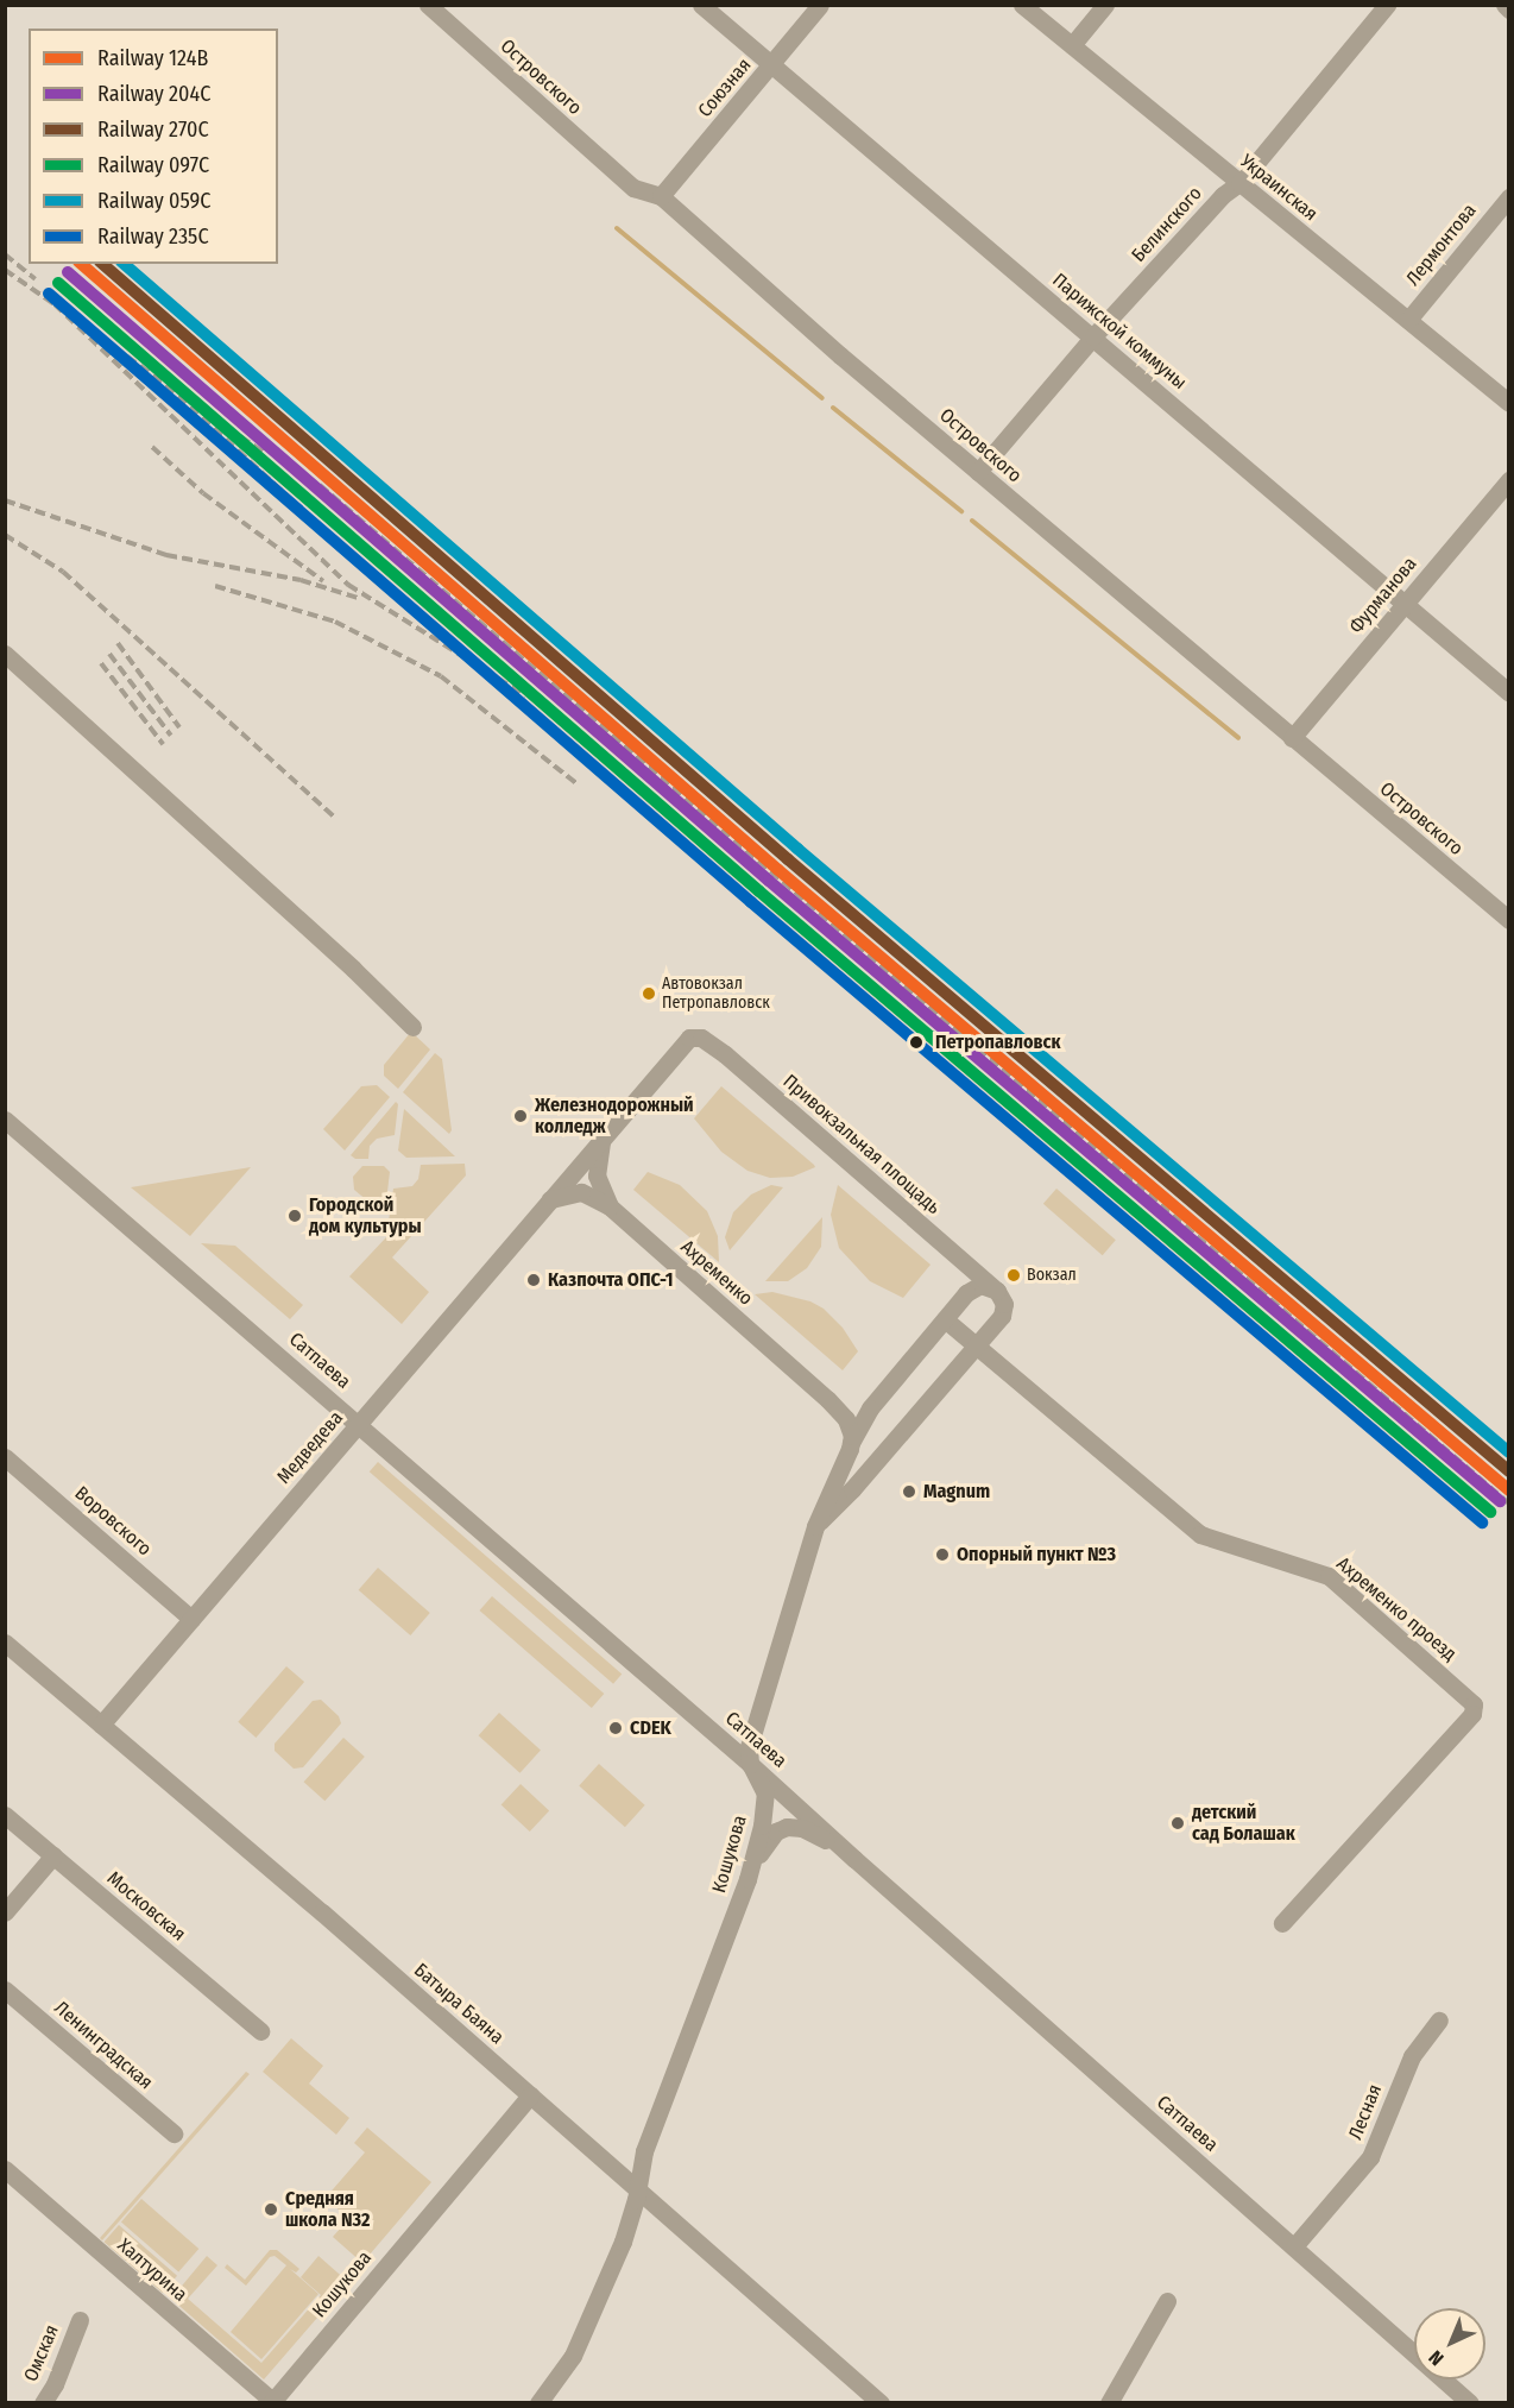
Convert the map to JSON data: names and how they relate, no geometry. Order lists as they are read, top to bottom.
{
  "streets": {
    "street": [
      "Островского",
      "Союзная",
      "Украинская",
      "Белинского",
      "Лермонтова",
      "Парижской коммуны",
      "Фурманова",
      "Привокзальная площадь",
      "Ахременко",
      "Сатпаева",
      "Медведева",
      "Воровского",
      "Ахременко проезд",
      "Кошукова",
      "Московская",
      "Батыра Баяна",
      "Ленинградская",
      "Лесная",
      "Халтурина",
      "Омская"
    ]
  },
  "crossings": [
    ["Островского", "Союзная"],
    ["Островского", "Белинского"],
    ["Островского", "Фурманова"],
    ["Союзная", "Парижской коммуны"],
    ["Украинская", "Белинского"],
    ["Украинская", "Лермонтова"],
    ["Белинского", "Парижской коммуны"],
    ["Парижской коммуны", "Фурманова"],
    ["Привокзальная площадь", "Медведева"],
    ["Привокзальная площадь", "Кошукова"],
    ["Ахременко", "Медведева"],
    ["Ахременко", "Кошукова"],
    ["Сатпаева", "Медведева"],
    ["Сатпаева", "Кошукова"],
    ["Сатпаева", "Лесная"],
    ["Медведева", "Воровского"],
    ["Медведева", "Батыра Баяна"],
    ["Ахременко проезд", "Кошукова"],
    ["Кошукова", "Батыра Баяна"],
    ["Кошукова", "Халтурина"]
  ],
  "places": [
    "Автовокзал Петропавловск",
    "Петропавловск",
    "Железнодорожный колледж",
    "Городской дом культуры",
    "Вокзал",
    "Казпочта ОПС-1",
    "Magnum",
    "Опорный пункт №3",
    "CDEK",
    "детский сад Болашак",
    "Средняя школа N32"
  ],
  "lines": [
    "rail line 124В",
    "rail line 270С",
    "rail line 059С",
    "rail line 204С",
    "rail line 097С",
    "rail line 235С"
  ],
  "legend": [
    "Railway 124В",
    "Railway 204С",
    "Railway 270С",
    "Railway 097С",
    "Railway 059С",
    "Railway 235С"
  ],
  "north": "bottom left"
}
